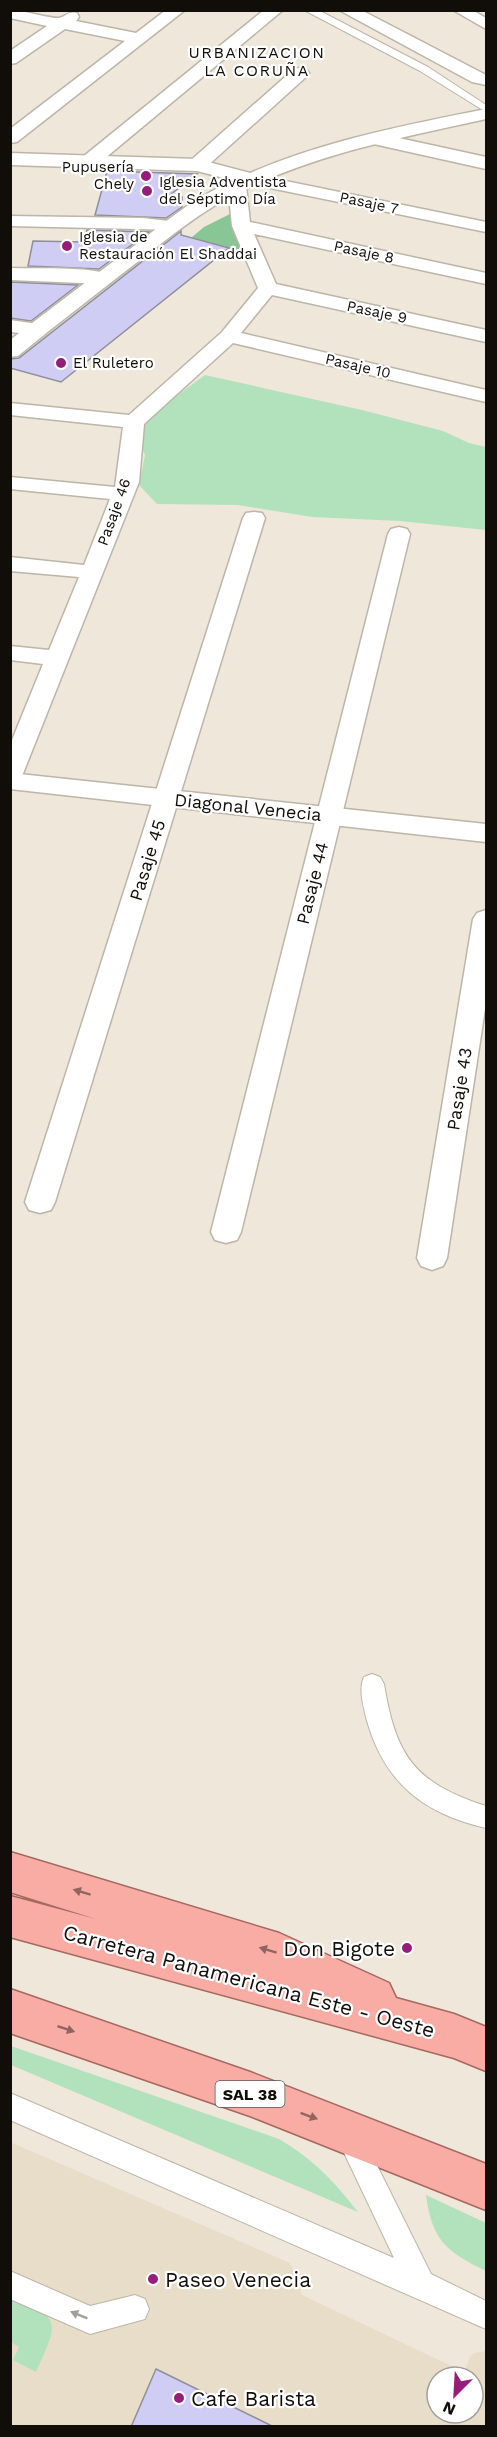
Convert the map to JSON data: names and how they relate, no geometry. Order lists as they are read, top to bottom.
{
  "streets": {
    "highway": ["Carretera Panamericana Este - Oeste", "SAL 38"],
    "street": [
      "Pasaje 7",
      "Pasaje 8",
      "Pasaje 9",
      "Pasaje 10",
      "Pasaje 46",
      "Diagonal Venecia",
      "Pasaje 45",
      "Pasaje 44",
      "Pasaje 43"
    ]
  },
  "crossings": [
    ["Diagonal Venecia", "Pasaje 45"],
    ["Diagonal Venecia", "Pasaje 44"]
  ],
  "districts": ["URBANIZACION LA CORUÑA"],
  "places": [
    "Pupusería Chely",
    "Iglesia Adventista del Séptimo Día",
    "Iglesia de Restauración El Shaddai",
    "El Ruletero",
    "Don Bigote",
    "Paseo Venecia",
    "Cafe Barista"
  ],
  "north": "bottom left"
}
